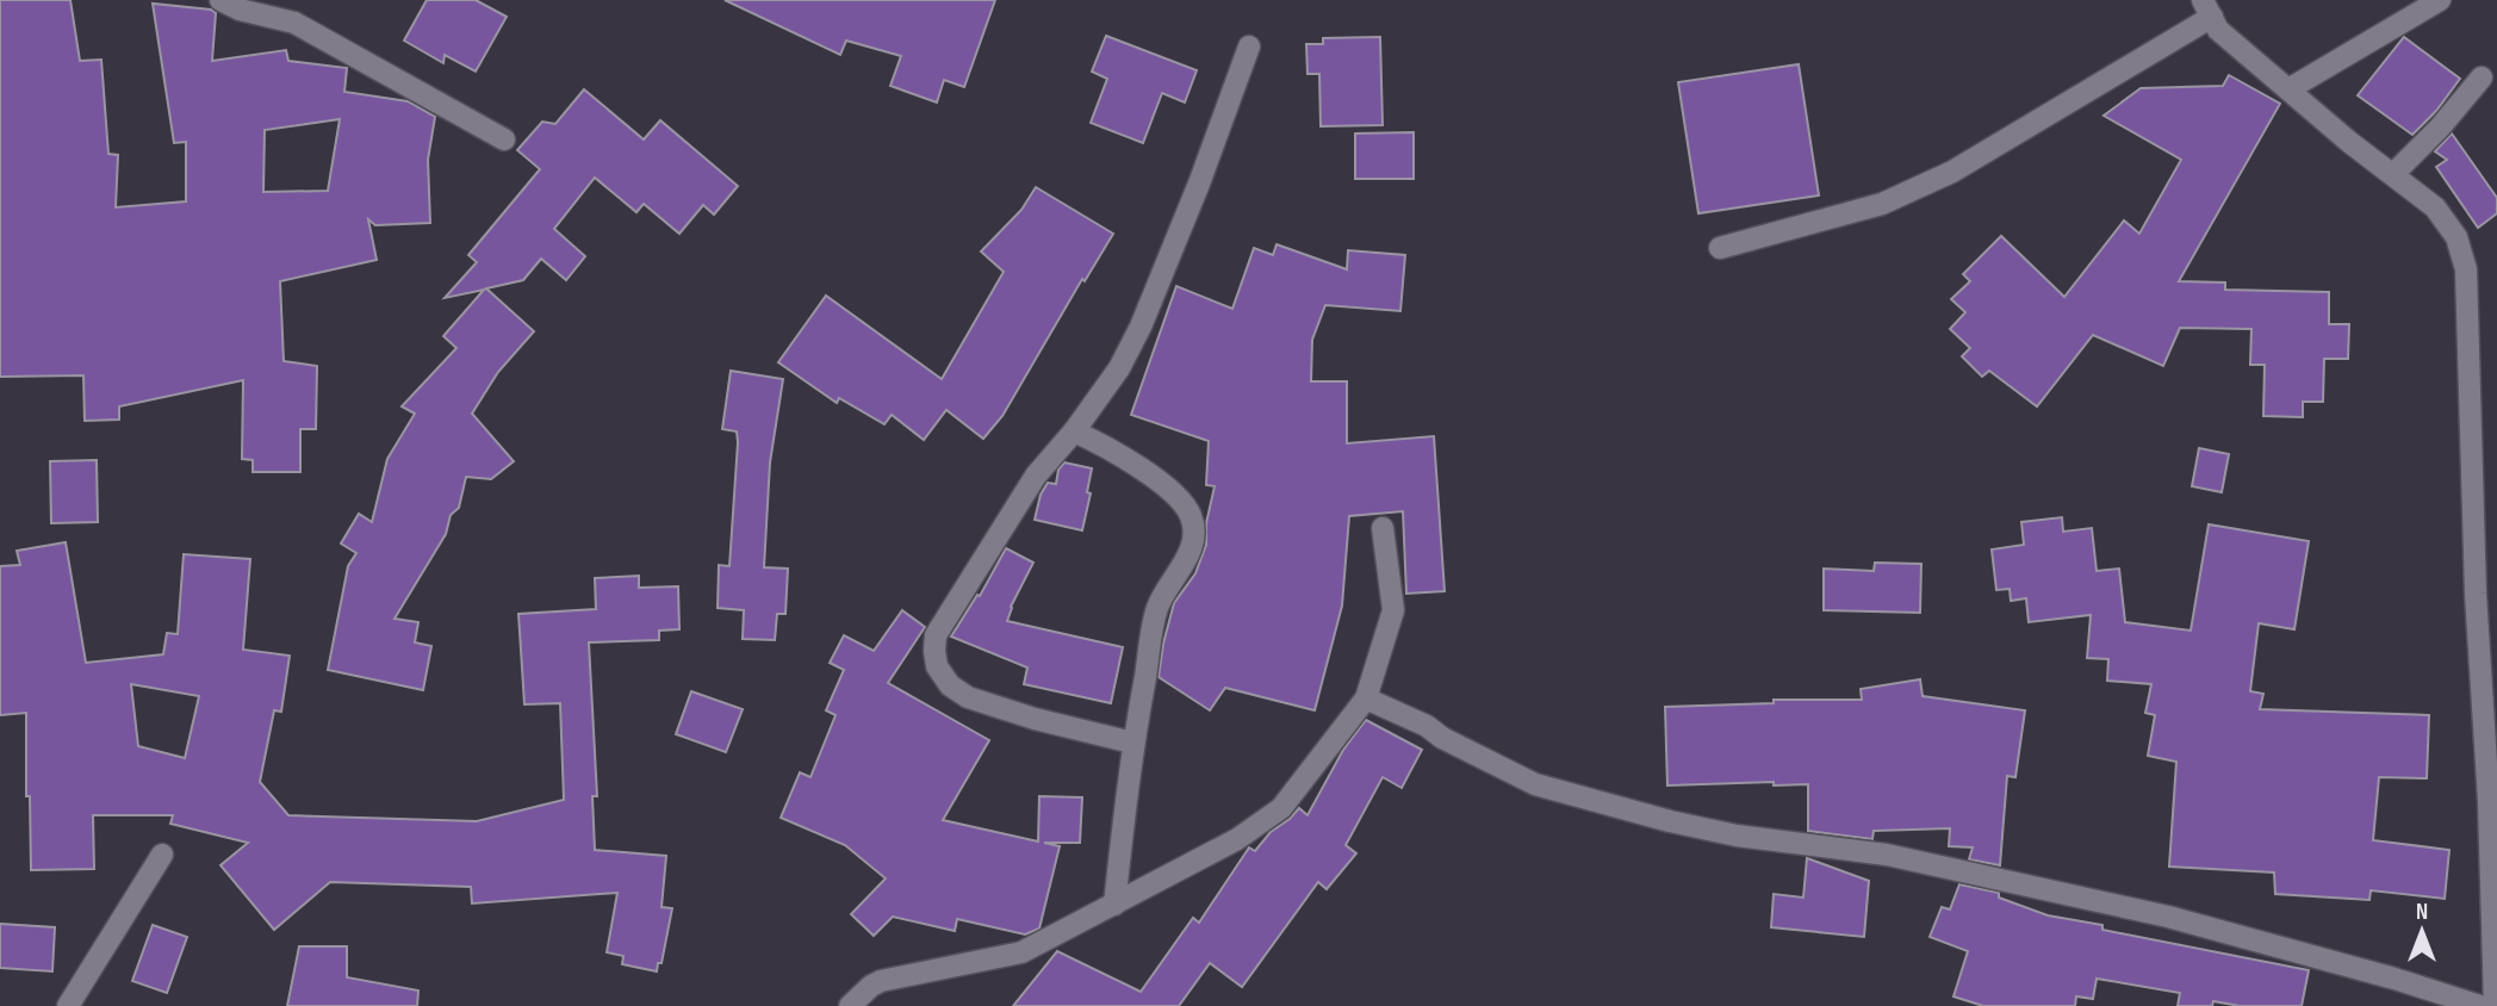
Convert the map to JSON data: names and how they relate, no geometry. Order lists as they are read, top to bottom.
{
  "north": "top"
}
